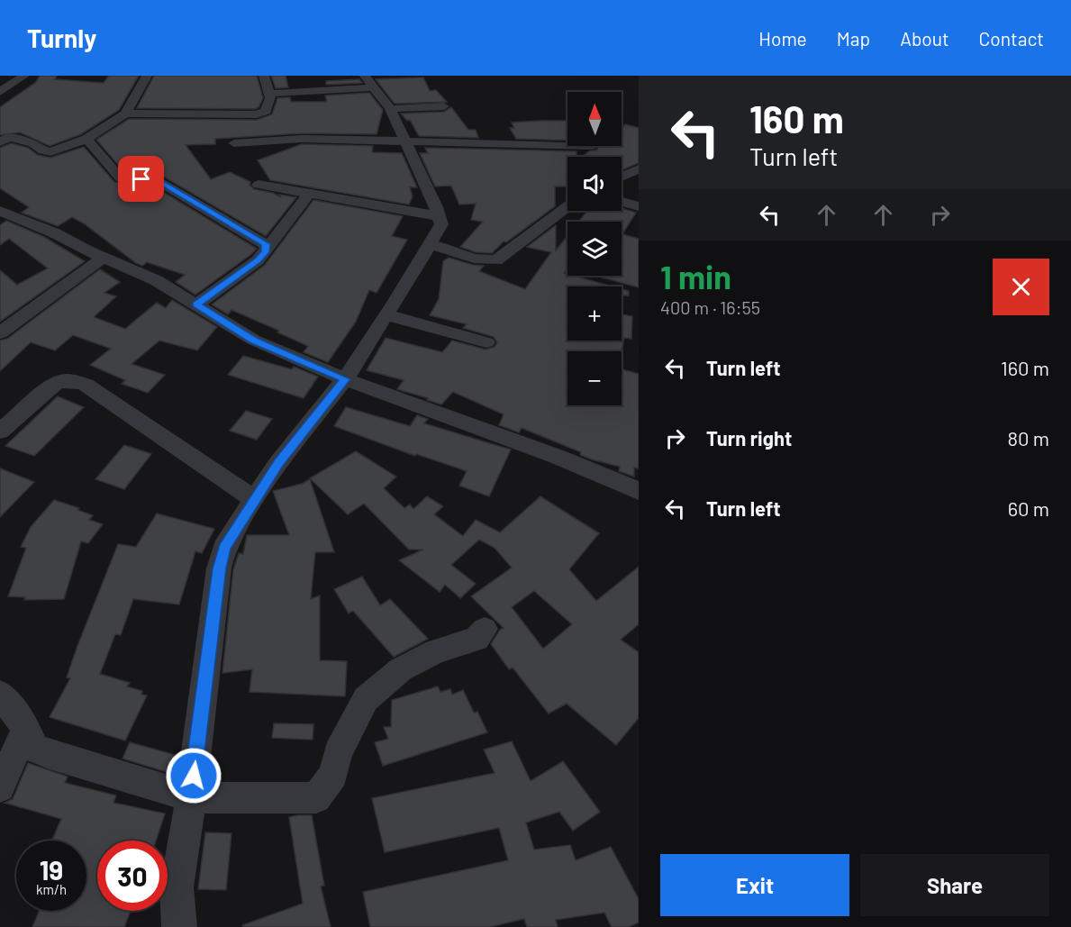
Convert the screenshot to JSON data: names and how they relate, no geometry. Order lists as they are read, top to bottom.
{
  "north": "top",
  "page": {
    "header": "Turnly",
    "nav": [
      "Home",
      "Map",
      "About",
      "Contact"
    ],
    "turn": ["160 m", "Turn left"],
    "map_buttons": ["+", "−"],
    "heading": ["1 min", "400 m · 16:55"],
    "list": [
      {
        "name": "Turn left",
        "value": "160 m"
      },
      {
        "name": "Turn right",
        "value": "80 m"
      },
      {
        "name": "Turn left",
        "value": "60 m"
      }
    ],
    "speed": "19 km/h",
    "limit": "30",
    "buttons": ["Exit", "Share"]
  }
}
